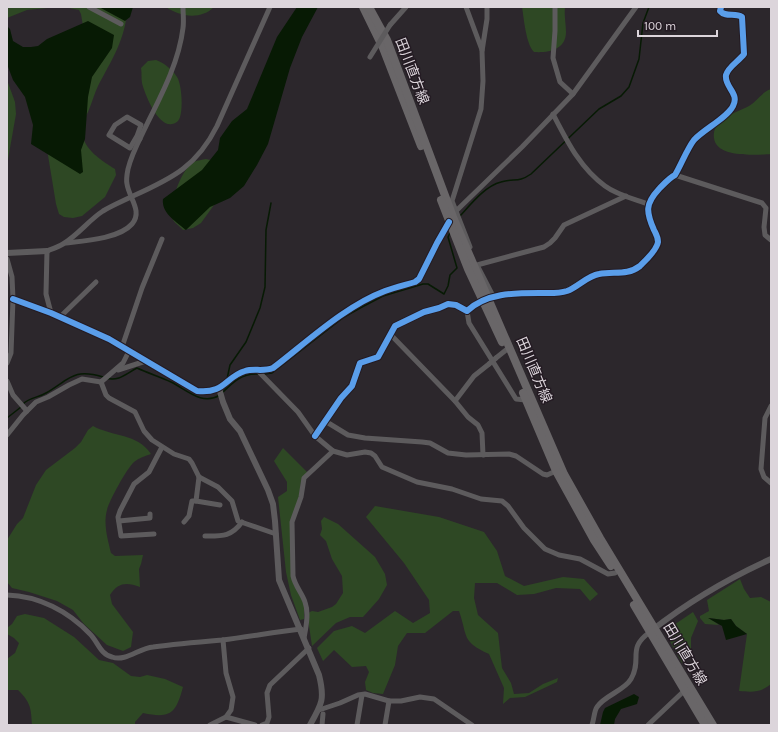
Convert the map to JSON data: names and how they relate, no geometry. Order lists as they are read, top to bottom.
{
  "streets": {
    "main road": ["田川直方線"]
  },
  "scale_bar": "100 m"
}
